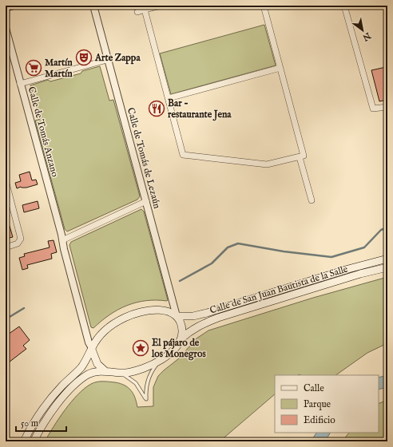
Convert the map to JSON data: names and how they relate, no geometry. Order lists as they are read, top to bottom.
{
  "streets": {
    "main road": ["Calle de San Juan Bautista de la Salle"],
    "street": ["Calle de Tomás Anzano", "Calle de Tomás de Lezaún"]
  },
  "crossings": [
    ["Calle de Tomás Anzano", "Calle de Tomás de Lezaún"],
    ["Calle de Tomás Anzano", "Calle de San Juan Bautista de la Salle"],
    ["Calle de Tomás de Lezaún", "Calle de San Juan Bautista de la Salle"]
  ],
  "places": {
    "theatre": ["Arte Zappa"],
    "supermarket": ["Martín Martín"],
    "restaurant": ["Bar - restaurante Jena"],
    "place": ["El pájaro de los Monegros"]
  },
  "legend": ["Calle", "Parque", "Edificio"],
  "scale_bar": "50 m",
  "north": "bottom right"
}
